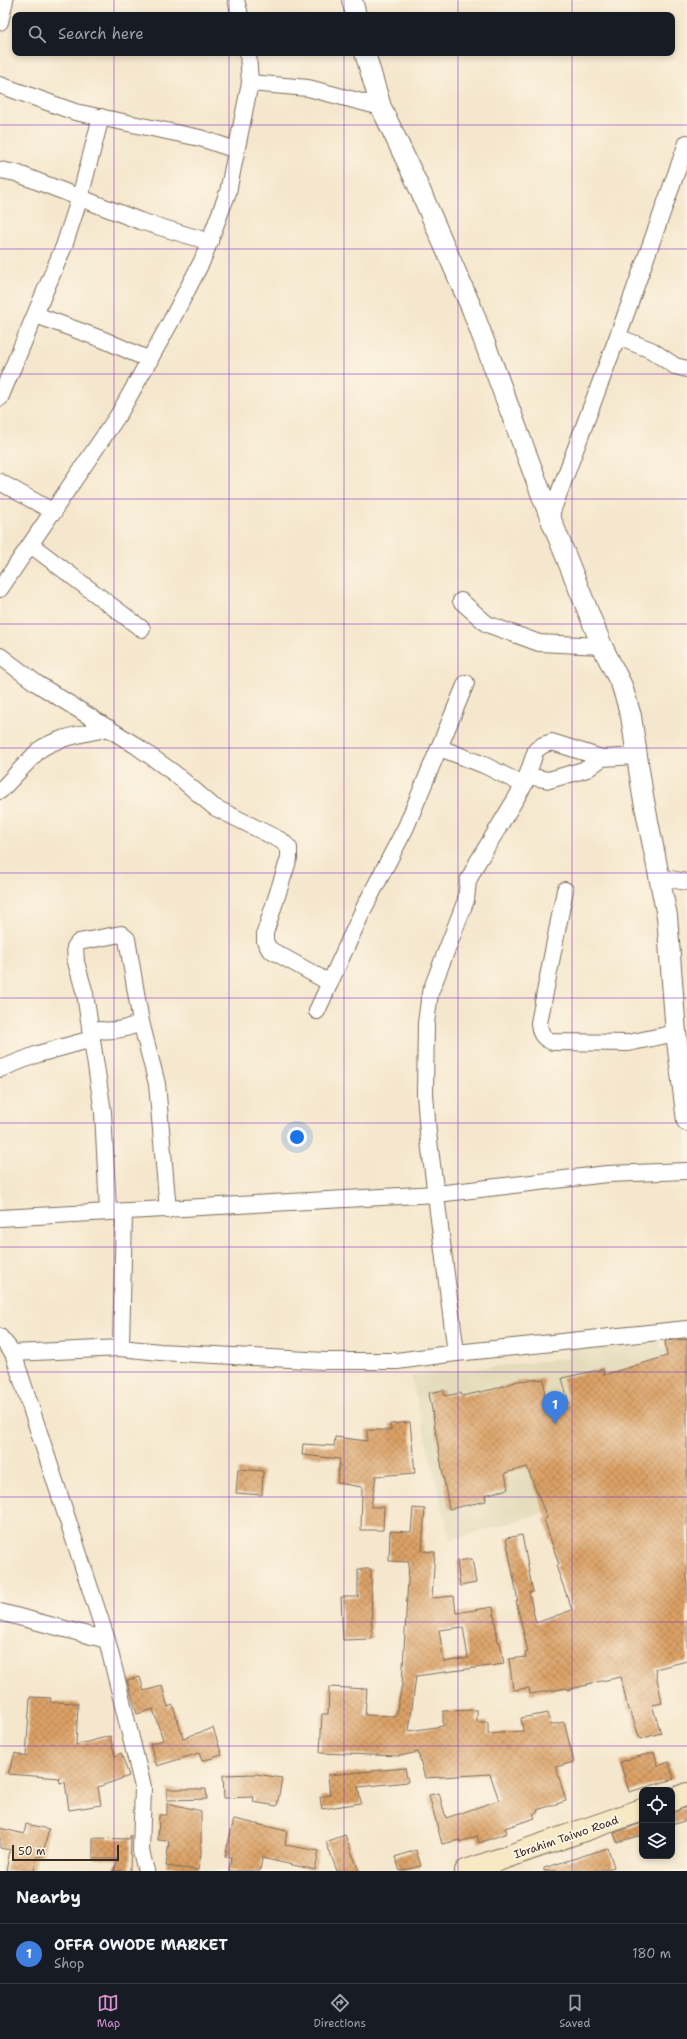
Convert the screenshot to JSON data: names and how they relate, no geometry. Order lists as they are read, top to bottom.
{
  "streets": {
    "main road": ["Ibrahim Taiwo Road"]
  },
  "scale_bar": "50 m",
  "page": {
    "search": "Search here",
    "pins": "1",
    "scale": "50 m",
    "heading": "Nearby",
    "list": [
      {
        "mark": "1",
        "name": "OFFA OWODE MARKET",
        "note": "Shop",
        "value": "180 m"
      }
    ],
    "nav": ["Map", "Directions", "Saved"]
  }
}
